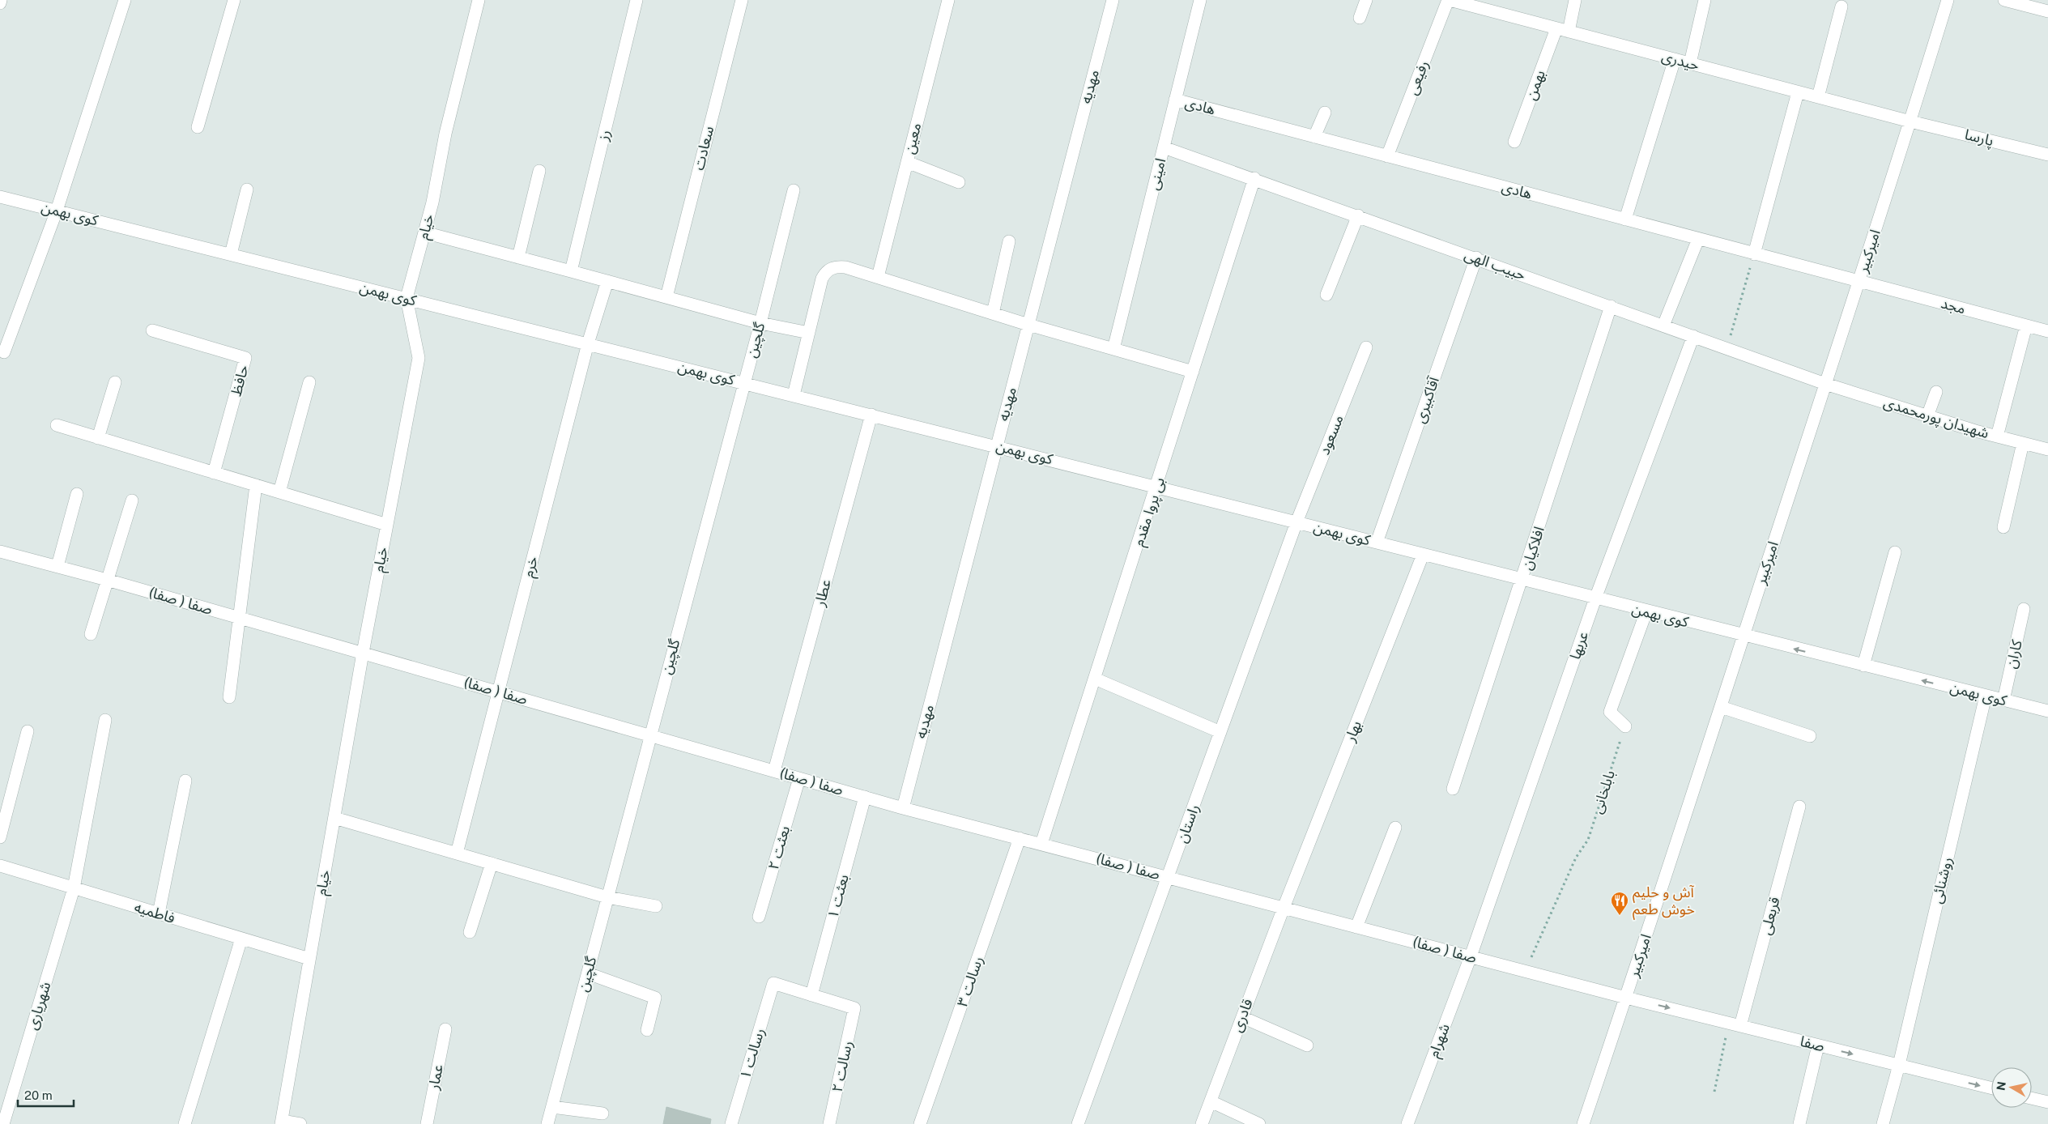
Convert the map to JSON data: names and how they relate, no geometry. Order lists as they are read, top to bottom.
{
  "streets": {
    "street": [
      "حیدری",
      "رفیعی",
      "بهمن",
      "مهدیه",
      "هادی",
      "رز",
      "پارسا",
      "معین",
      "سعادت",
      "امینی",
      "کوی بهمن",
      "خیام",
      "امیرکبیر",
      "حبیب الهی",
      "مجد",
      "گلچین",
      "حافظ",
      "آقاکبیری",
      "شهیدان پورمحمدی",
      "مسعود",
      "بی پروا مقدم",
      "افلاکیان",
      "خرم",
      "عطار",
      "صفا ( صفا)",
      "عربها",
      "کاران",
      "بهار",
      "راستان",
      "بعثت ۲",
      "روشنائی",
      "بعثت ۱",
      "فاطمیه",
      "قربعلی",
      "رسالت ۳",
      "شهریاری",
      "قادری",
      "شهرام",
      "صفا",
      "رسالت ۱",
      "رسالت ۲",
      "عمار"
    ],
    "path": ["بابلخانی"]
  },
  "crossings": [
    ["حیدری", "رفیعی"],
    ["حیدری", "بهمن"],
    ["حیدری", "پارسا"],
    ["حیدری", "امیرکبیر"],
    ["رفیعی", "هادی"],
    ["مهدیه", "کوی بهمن"],
    ["مهدیه", "صفا ( صفا)"],
    ["هادی", "امینی"],
    ["هادی", "امیرکبیر"],
    ["هادی", "مجد"],
    ["پارسا", "امیرکبیر"],
    ["امینی", "حبیب الهی"],
    ["کوی بهمن", "خیام"],
    ["کوی بهمن", "امیرکبیر"],
    ["کوی بهمن", "گلچین"],
    ["کوی بهمن", "آقاکبیری"],
    ["کوی بهمن", "مسعود"],
    ["کوی بهمن", "بی پروا مقدم"],
    ["کوی بهمن", "افلاکیان"],
    ["کوی بهمن", "خرم"],
    ["کوی بهمن", "عطار"],
    ["کوی بهمن", "عربها"],
    ["کوی بهمن", "کاران"],
    ["کوی بهمن", "بهار"],
    ["کوی بهمن", "راستان"],
    ["کوی بهمن", "روشنائی"],
    ["خیام", "صفا ( صفا)"],
    ["خیام", "فاطمیه"],
    ["امیرکبیر", "حبیب الهی"],
    ["امیرکبیر", "مجد"],
    ["امیرکبیر", "شهیدان پورمحمدی"],
    ["امیرکبیر", "صفا ( صفا)"],
    ["امیرکبیر", "صفا"],
    ["حبیب الهی", "آقاکبیری"],
    ["حبیب الهی", "شهیدان پورمحمدی"],
    ["حبیب الهی", "بی پروا مقدم"],
    ["حبیب الهی", "افلاکیان"],
    ["حبیب الهی", "عربها"],
    ["گلچین", "صفا ( صفا)"],
    ["مسعود", "راستان"],
    ["بی پروا مقدم", "صفا ( صفا)"],
    ["خرم", "صفا ( صفا)"],
    ["عطار", "صفا ( صفا)"],
    ["صفا ( صفا)", "عربها"],
    ["صفا ( صفا)", "بهار"],
    ["صفا ( صفا)", "بابلخانی"],
    ["صفا ( صفا)", "راستان"],
    ["صفا ( صفا)", "بعثت ۲"],
    ["صفا ( صفا)", "بعثت ۱"],
    ["صفا ( صفا)", "رسالت ۳"],
    ["صفا ( صفا)", "قادری"],
    ["صفا ( صفا)", "شهرام"],
    ["صفا ( صفا)", "صفا"],
    ["عربها", "شهرام"],
    ["بهار", "قادری"],
    ["روشنائی", "صفا"],
    ["بعثت ۱", "رسالت ۱"],
    ["بعثت ۱", "رسالت ۲"],
    ["فاطمیه", "شهریاری"],
    ["قربعلی", "صفا"],
    ["رسالت ۱", "رسالت ۲"]
  ],
  "one_way": ["صفا"],
  "places": {
    "restaurant": ["آش و حلیم خوش طعم"]
  },
  "scale_bar": "20 m",
  "north": "left"
}
